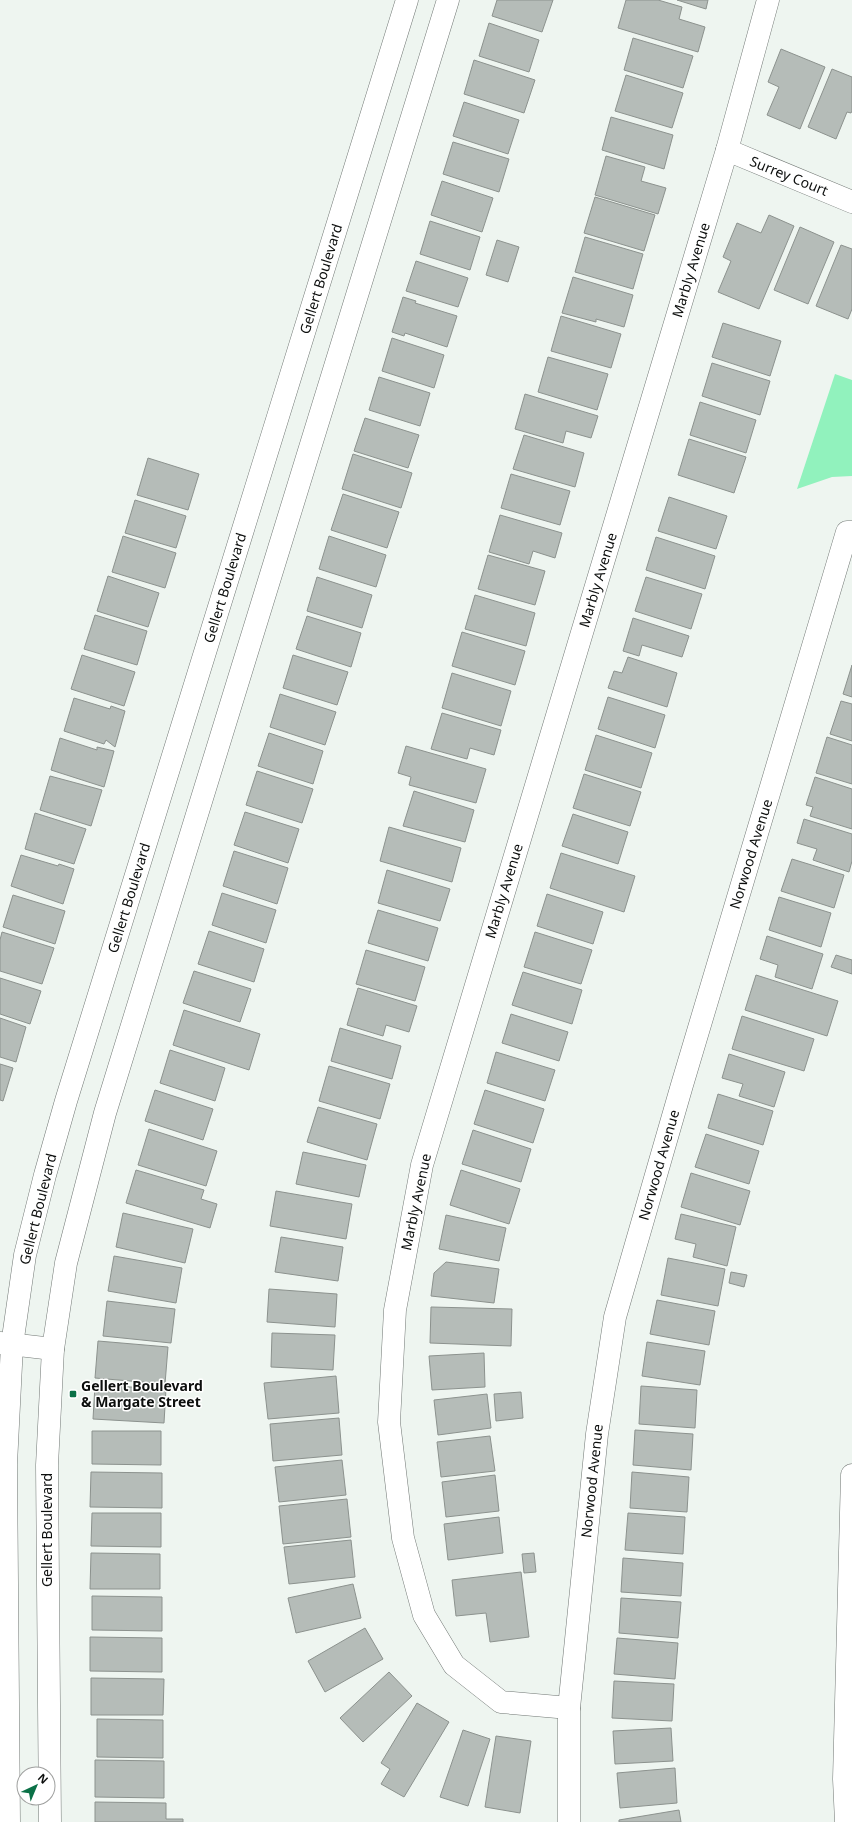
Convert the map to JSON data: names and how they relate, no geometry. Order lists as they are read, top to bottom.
{
  "streets": {
    "main road": [
      "Surrey Court",
      "Marbly Avenue",
      "Gellert Boulevard",
      "Norwood Avenue"
    ]
  },
  "crossings": [
    ["Surrey Court", "Marbly Avenue"],
    ["Marbly Avenue", "Norwood Avenue"]
  ],
  "places": {
    "transit": ["Gellert Boulevard & Margate Street"]
  },
  "north": "top right"
}
